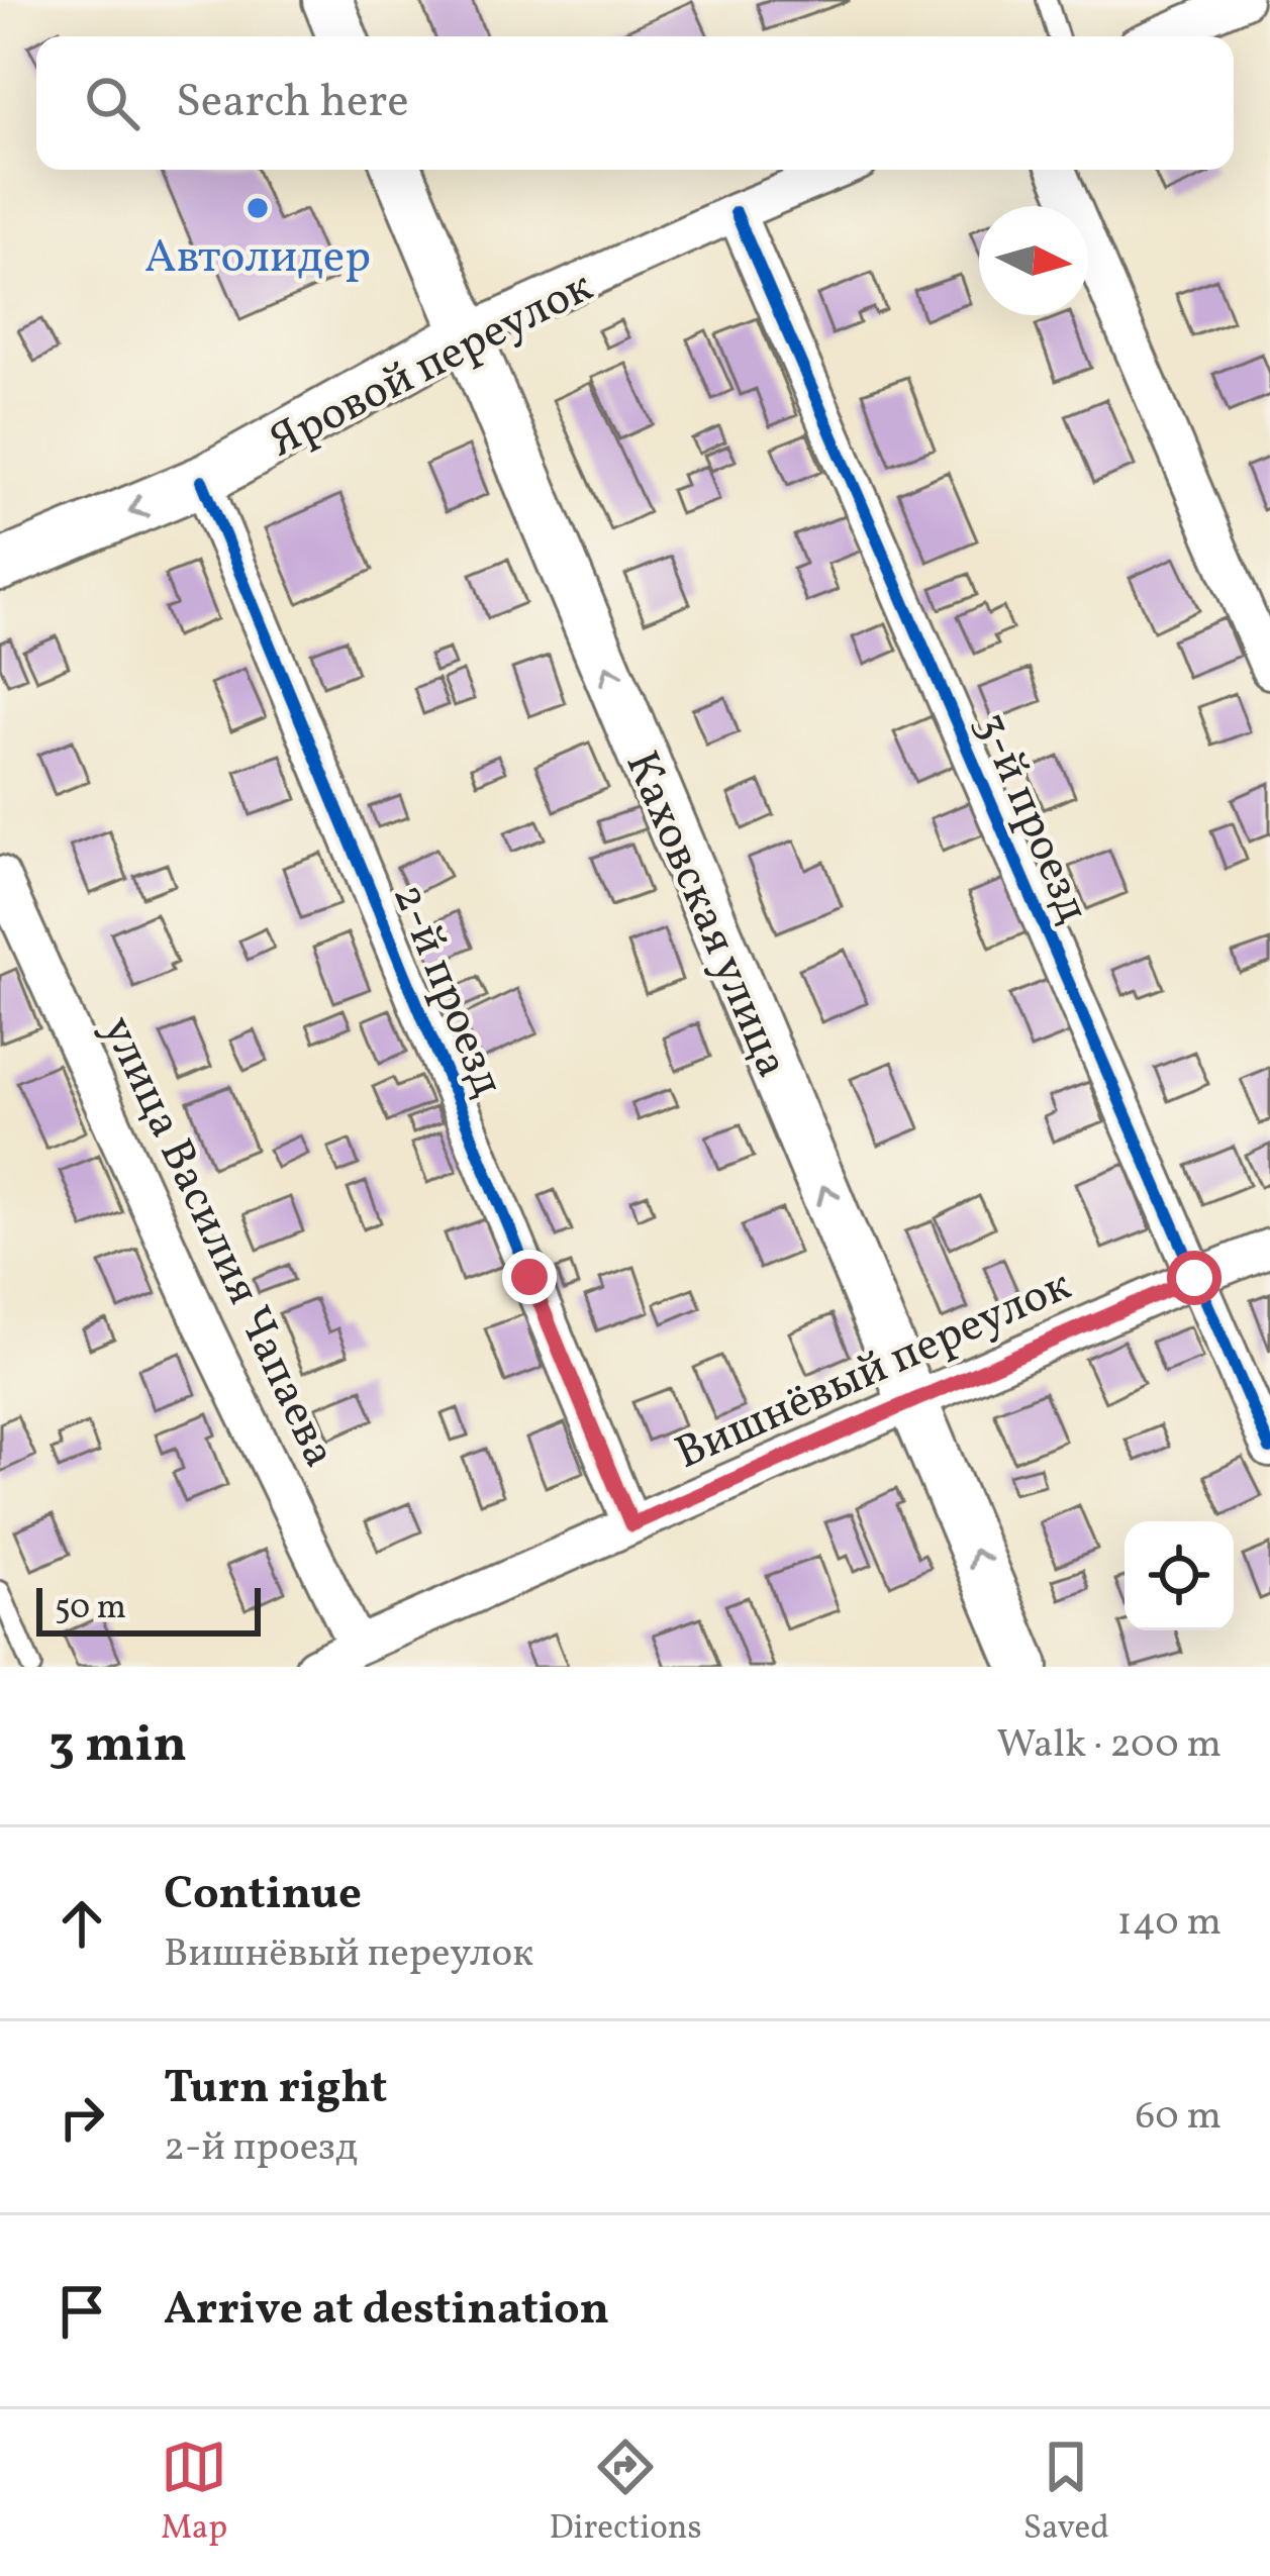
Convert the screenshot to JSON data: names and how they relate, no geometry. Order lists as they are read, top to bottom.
{
  "streets": {
    "main road": ["Яровой переулок", "Каховская улица"],
    "street": [
      "3-й проезд",
      "2-й проезд",
      "улица Василия Чапаева",
      "Вишнёвый переулок"
    ]
  },
  "crossings": [
    ["Яровой переулок", "3-й проезд"],
    ["Яровой переулок", "Каховская улица"],
    ["Яровой переулок", "2-й проезд"],
    ["3-й проезд", "Вишнёвый переулок"],
    ["Каховская улица", "Вишнёвый переулок"],
    ["2-й проезд", "Вишнёвый переулок"],
    ["улица Василия Чапаева", "Вишнёвый переулок"]
  ],
  "one_way": ["Каховская улица"],
  "places": ["Автолидер"],
  "scale_bar": "50 m",
  "north": "right",
  "page": {
    "search": "Search here",
    "scale": "50 m",
    "heading": ["3 min", "Walk · 200 m"],
    "list": [
      ["Continue", "Вишнёвый переулок", "140 m"],
      ["Turn right", "2-й проезд", "60 m"],
      "Arrive at destination"
    ],
    "nav": ["Map", "Directions", "Saved"]
  }
}
